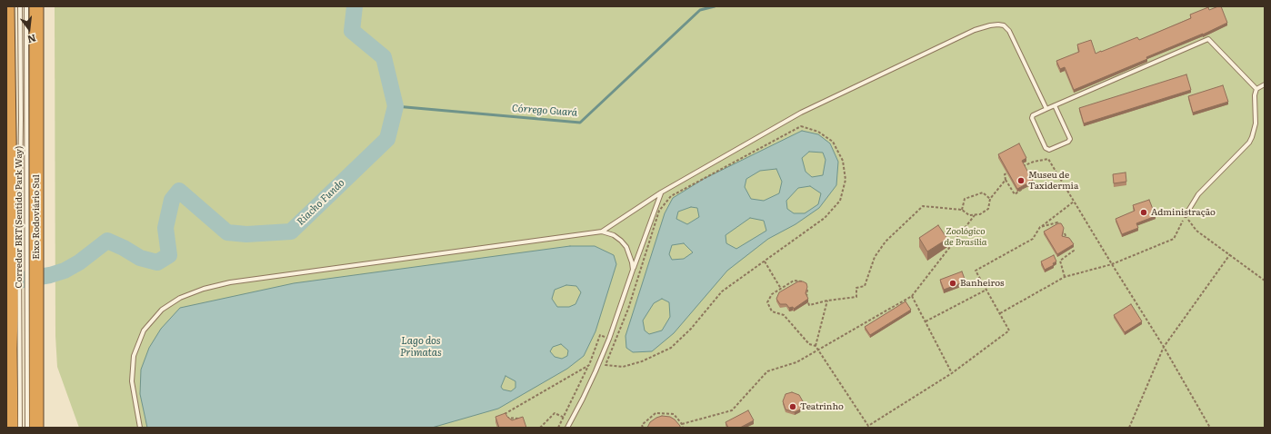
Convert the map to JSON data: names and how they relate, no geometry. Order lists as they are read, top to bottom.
{
  "streets": {
    "highway": ["Eixo Rodoviário Sul"],
    "lane": ["Corredor BRT(Sentido Park Way)"]
  },
  "crossings": [
    ["Corredor BRT(Sentido Park Way)", "Eixo Rodoviário Sul"]
  ],
  "water": ["Córrego Guará", "Riacho Fundo", "Lago dos Primatas"],
  "parks": ["Zoológico de Brasília"],
  "places": [
    "Museu de Taxidermia",
    "Administração",
    "Banheiros",
    "Teatrinho"
  ],
  "north": "bottom"
}
